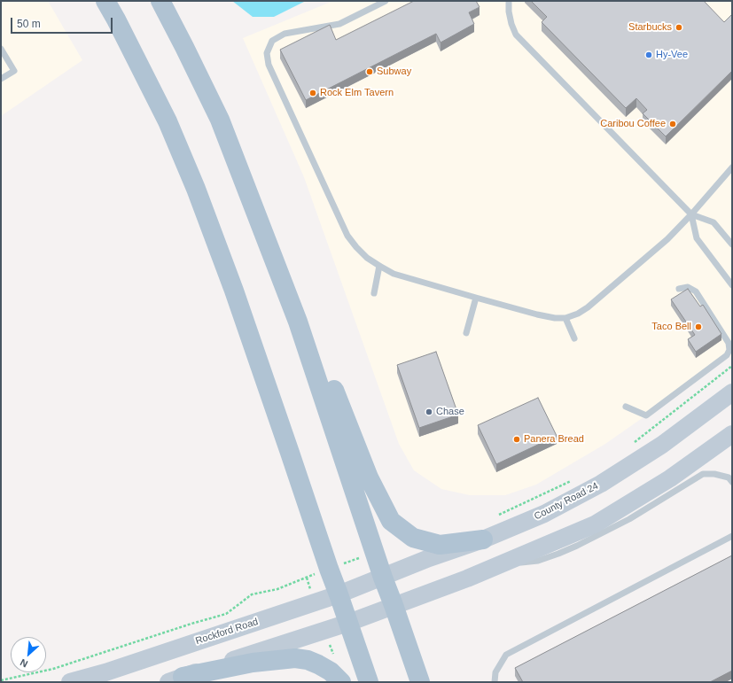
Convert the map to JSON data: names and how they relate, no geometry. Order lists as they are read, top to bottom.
{
  "streets": {
    "street": ["County Road 24", "Rockford Road"]
  },
  "crossings": [
    ["County Road 24", "Rockford Road"]
  ],
  "places": [
    "Starbucks",
    "Hy-Vee",
    "Subway",
    "Rock Elm Tavern",
    "Caribou Coffee",
    "Taco Bell",
    "Chase",
    "Panera Bread"
  ],
  "scale_bar": "50 m",
  "north": "bottom left"
}
